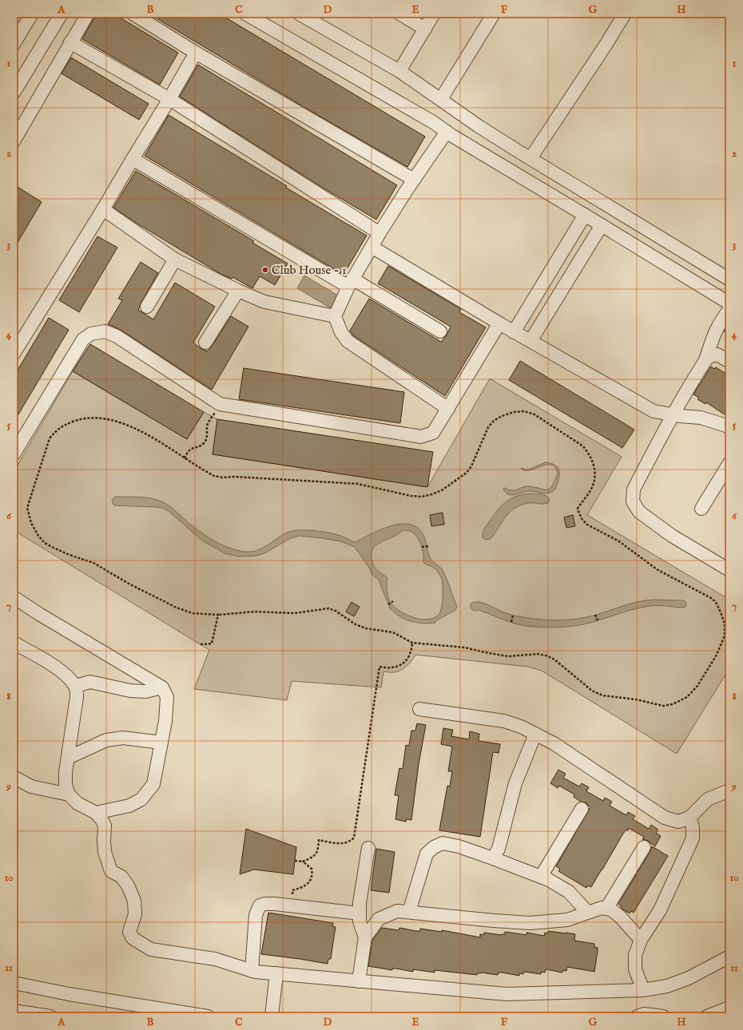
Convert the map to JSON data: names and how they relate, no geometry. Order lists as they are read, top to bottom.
{
  "places": ["Club House - 1"],
  "grid": {
    "columns": [
      "A",
      "B",
      "C",
      "D",
      "E",
      "F",
      "G",
      "H"
    ],
    "rows": [
      "1",
      "2",
      "3",
      "4",
      "5",
      "6",
      "7",
      "8",
      "9",
      "10",
      "11"
    ]
  }
}
